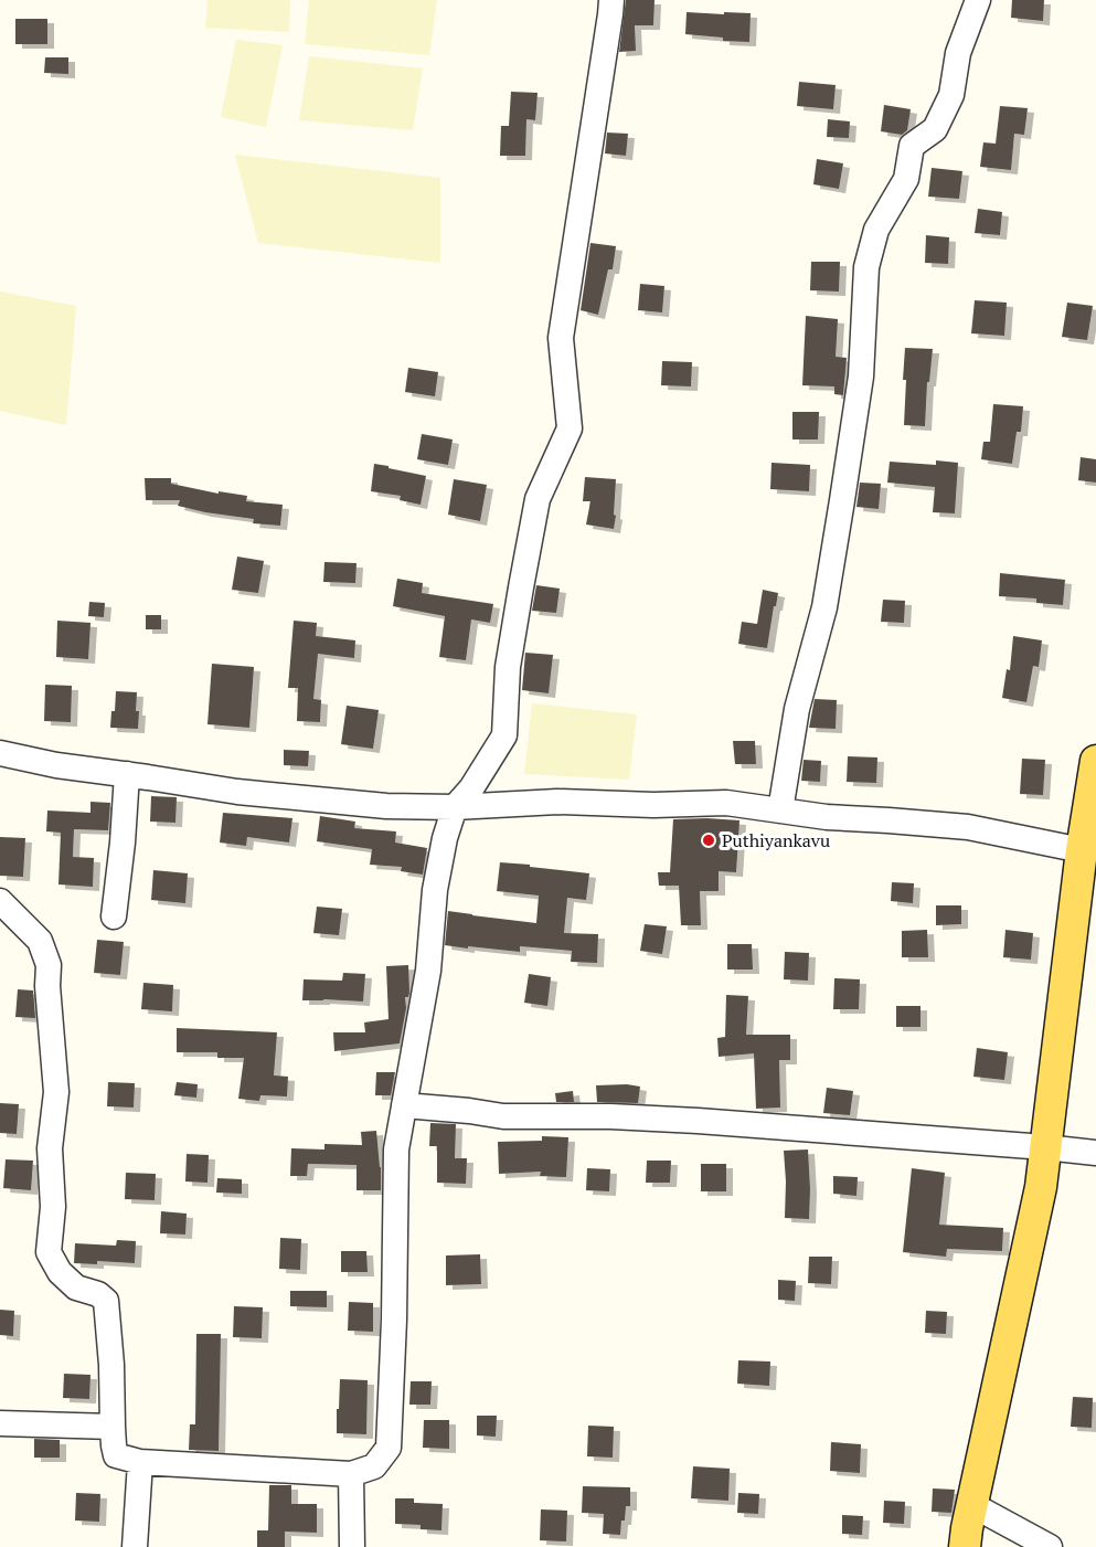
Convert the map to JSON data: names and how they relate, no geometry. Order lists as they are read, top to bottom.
{
  "places": ["Puthiyankavu"]
}
